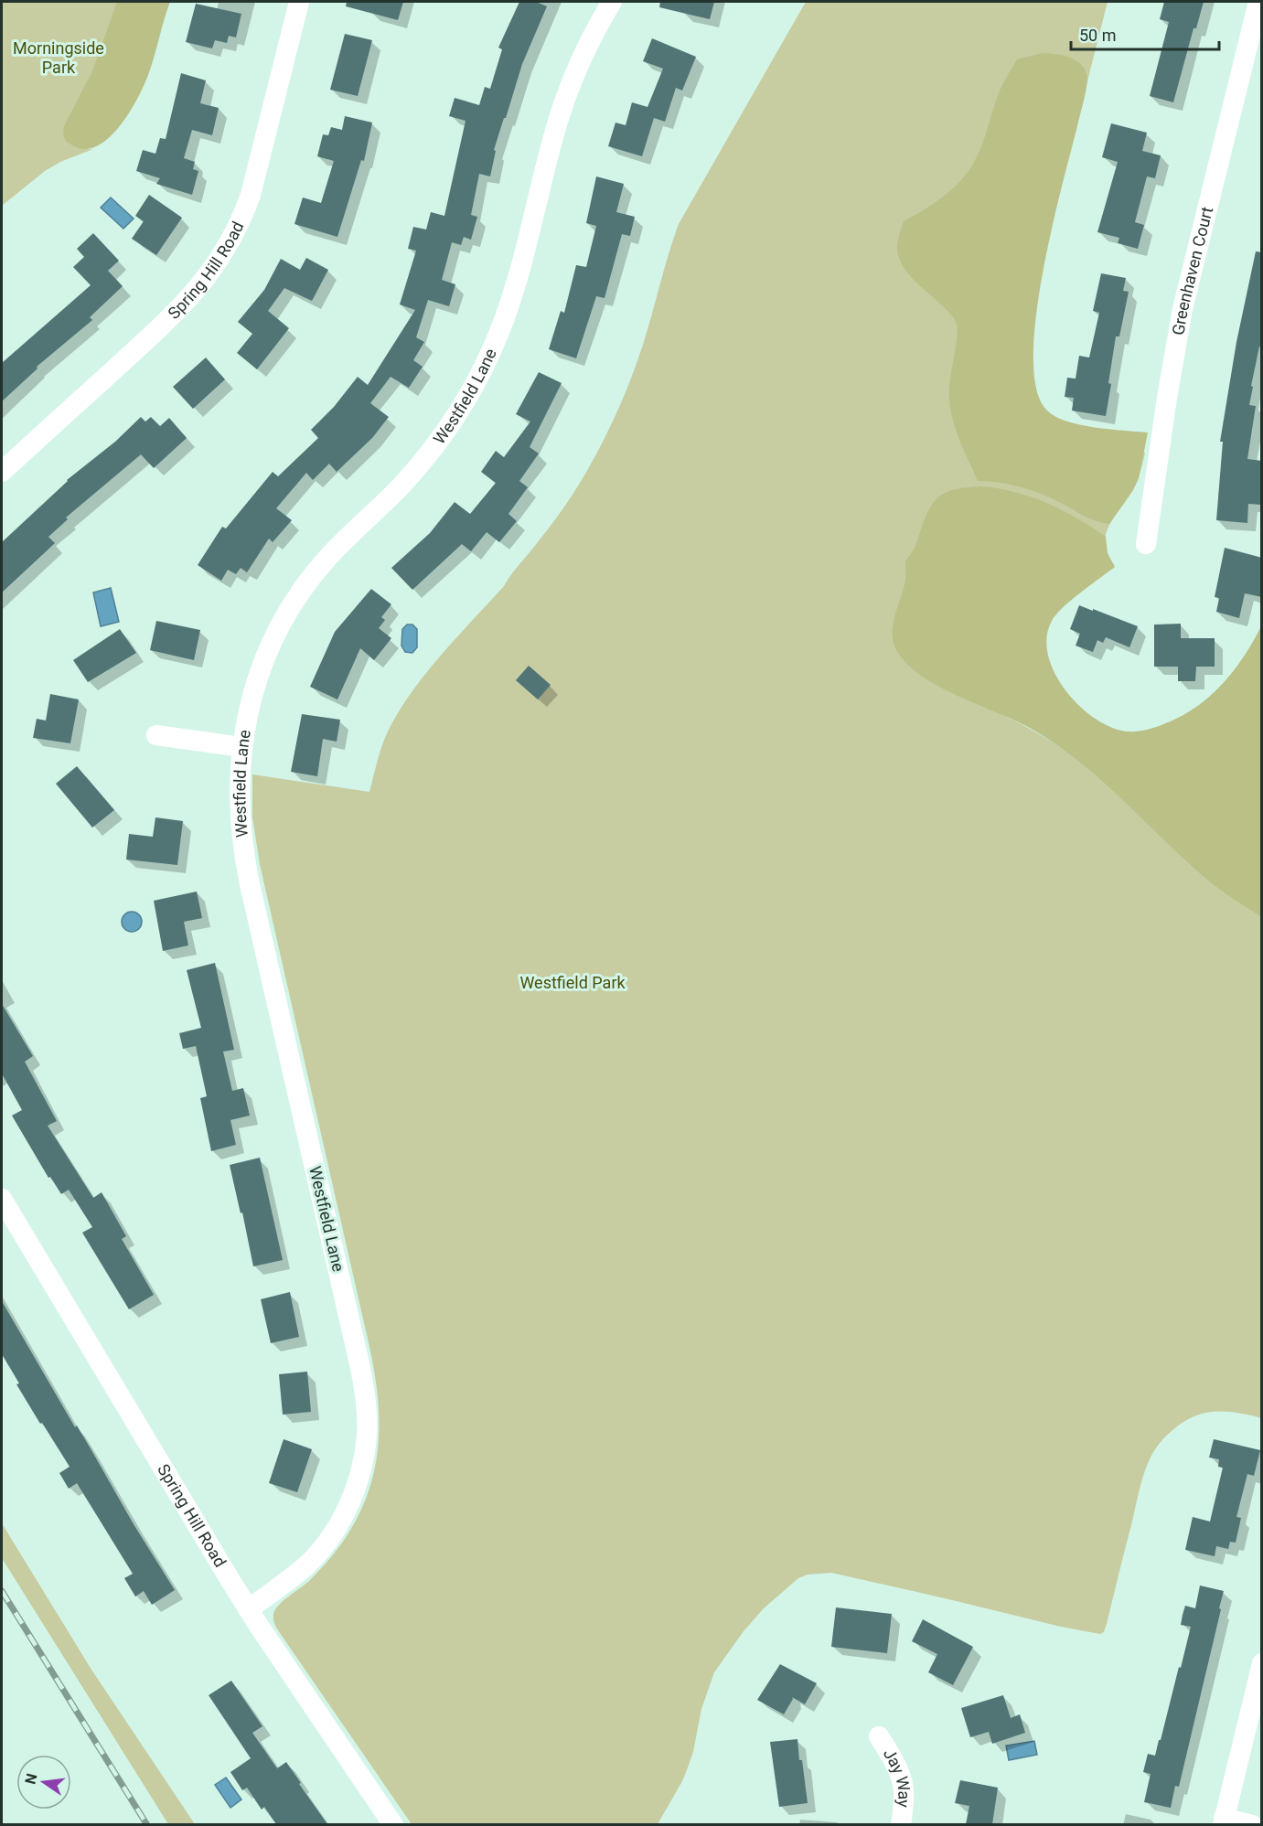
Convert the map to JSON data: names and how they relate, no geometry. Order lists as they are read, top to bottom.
{
  "streets": {
    "street": [
      "Spring Hill Road",
      "Greenhaven Court",
      "Westfield Lane",
      "Jay Way"
    ]
  },
  "crossings": [
    ["Spring Hill Road", "Westfield Lane"]
  ],
  "parks": ["Morningside Park", "Westfield Park"],
  "scale_bar": "50 m",
  "north": "left"
}
